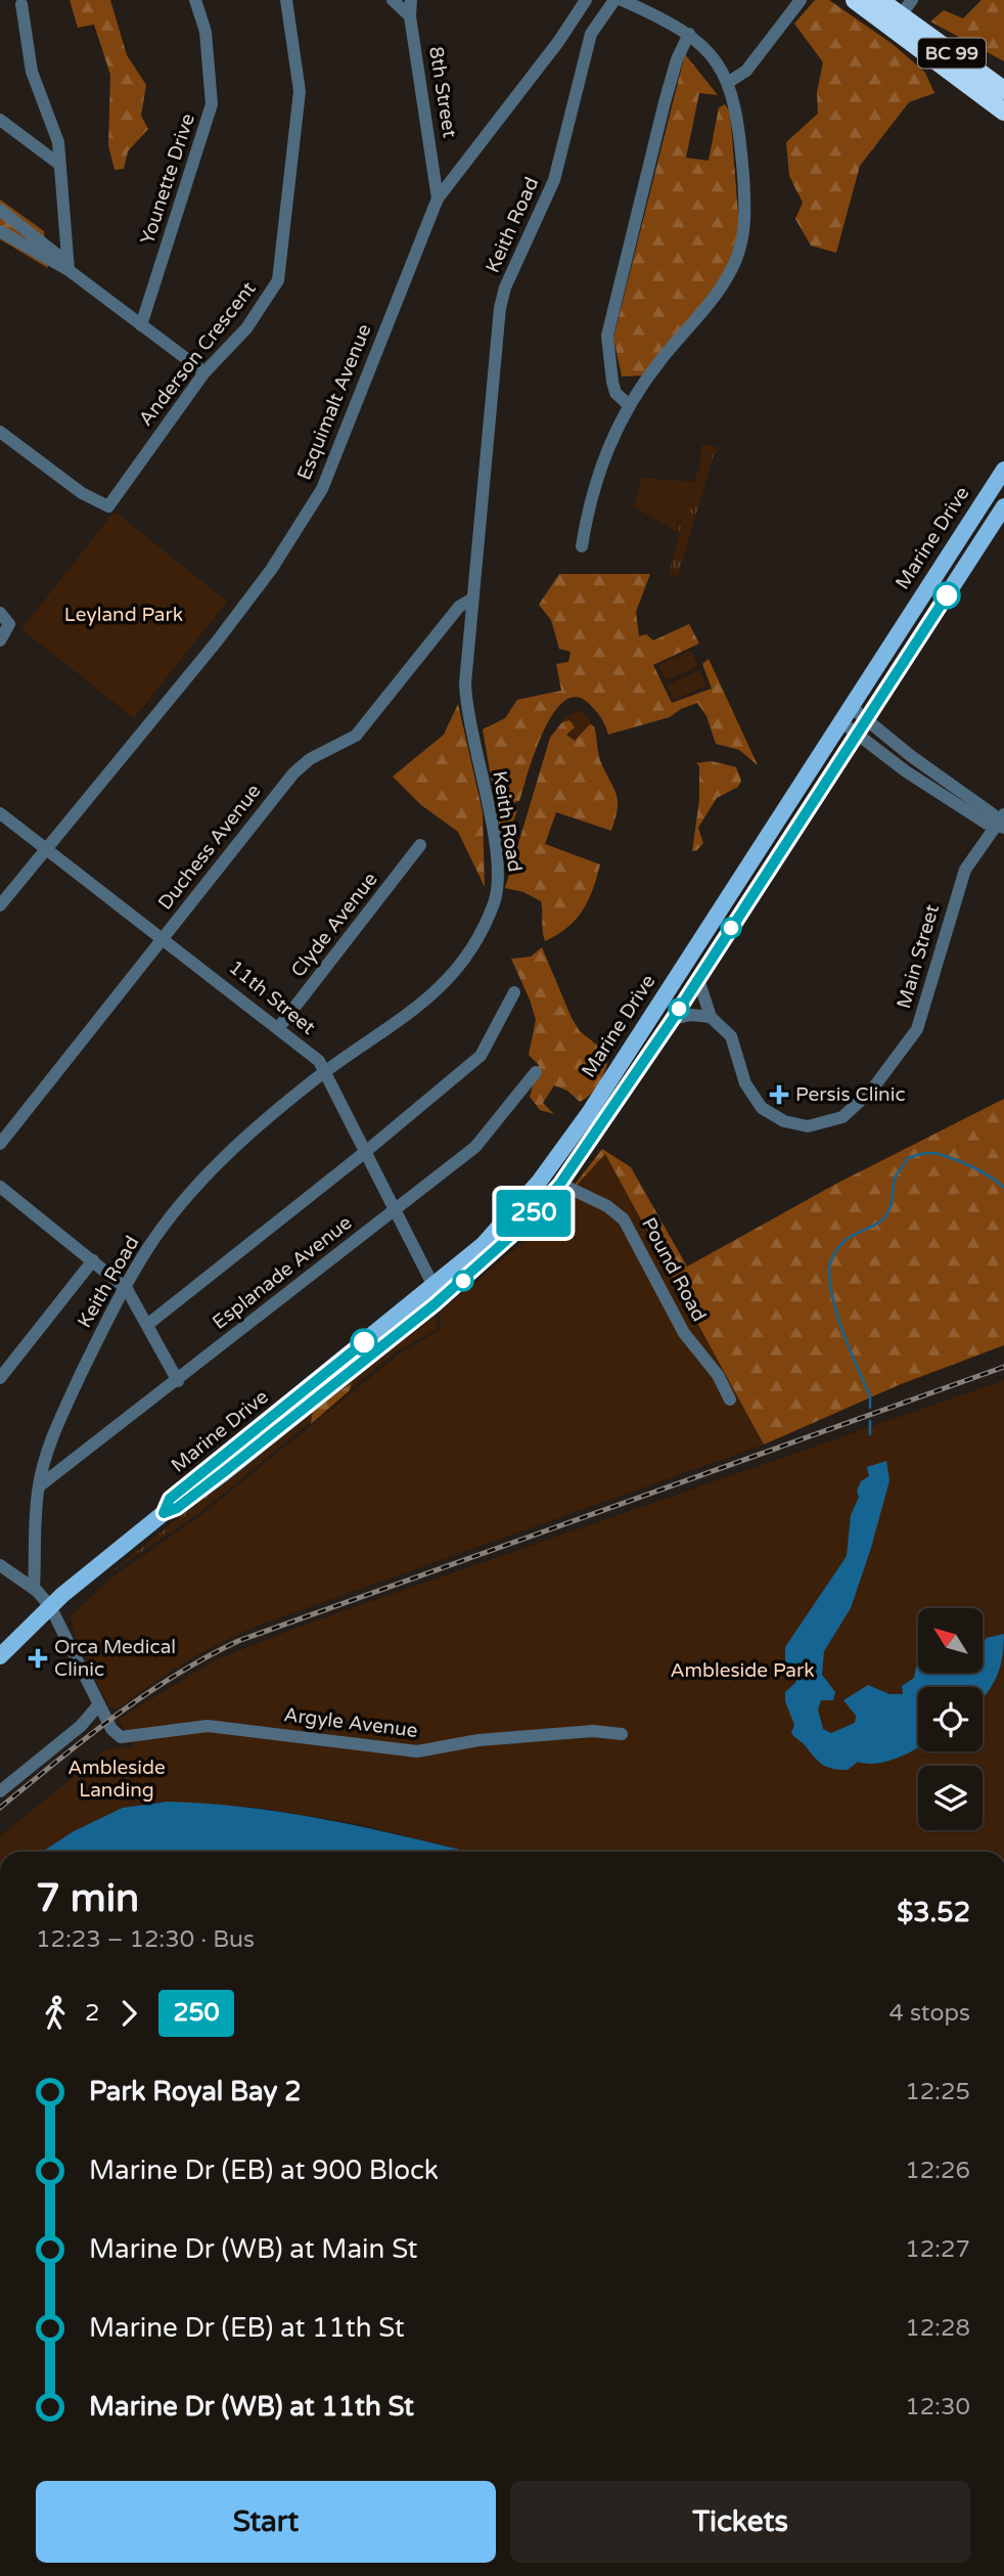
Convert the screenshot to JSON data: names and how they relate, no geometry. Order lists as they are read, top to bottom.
{
  "streets": {
    "highway": ["BC 99"],
    "main road": ["Marine Drive"],
    "street": [
      "8th Street",
      "Younette Drive",
      "Keith Road",
      "Anderson Crescent",
      "Esquimalt Avenue",
      "Duchess Avenue",
      "Clyde Avenue",
      "Main Street",
      "11th Street",
      "Pound Road",
      "Esplanade Avenue",
      "Argyle Avenue"
    ]
  },
  "crossings": [
    ["8th Street", "Esquimalt Avenue"],
    ["Keith Road", "Esquimalt Avenue"],
    ["Keith Road", "Duchess Avenue"],
    ["Keith Road", "11th Street"],
    ["Keith Road", "Esplanade Avenue"],
    ["Esquimalt Avenue", "11th Street"],
    ["Marine Drive", "Main Street"],
    ["Marine Drive", "11th Street"],
    ["Marine Drive", "Pound Road"],
    ["Duchess Avenue", "11th Street"],
    ["Clyde Avenue", "11th Street"],
    ["11th Street", "Esplanade Avenue"]
  ],
  "parks": ["Leyland Park", "Ambleside Park", "Ambleside Landing"],
  "places": {
    "health": ["Persis Clinic", "Orca Medical Clinic"]
  },
  "lines": ["bus line 250"],
  "north": "top left",
  "page": {
    "on_map": "250",
    "heading": ["7 min", "12:23 – 12:30 · Bus", "$3.52"],
    "legs": ["2", "250", "4 stops"],
    "list": [
      {
        "name": "Park Royal Bay 2",
        "value": "12:25"
      },
      {
        "name": "Marine Dr (EB) at 900 Block",
        "value": "12:26"
      },
      {
        "name": "Marine Dr (WB) at Main St",
        "value": "12:27"
      },
      {
        "name": "Marine Dr (EB) at 11th St",
        "value": "12:28"
      },
      {
        "name": "Marine Dr (WB) at 11th St",
        "value": "12:30"
      }
    ],
    "buttons": ["Start", "Tickets"]
  }
}
